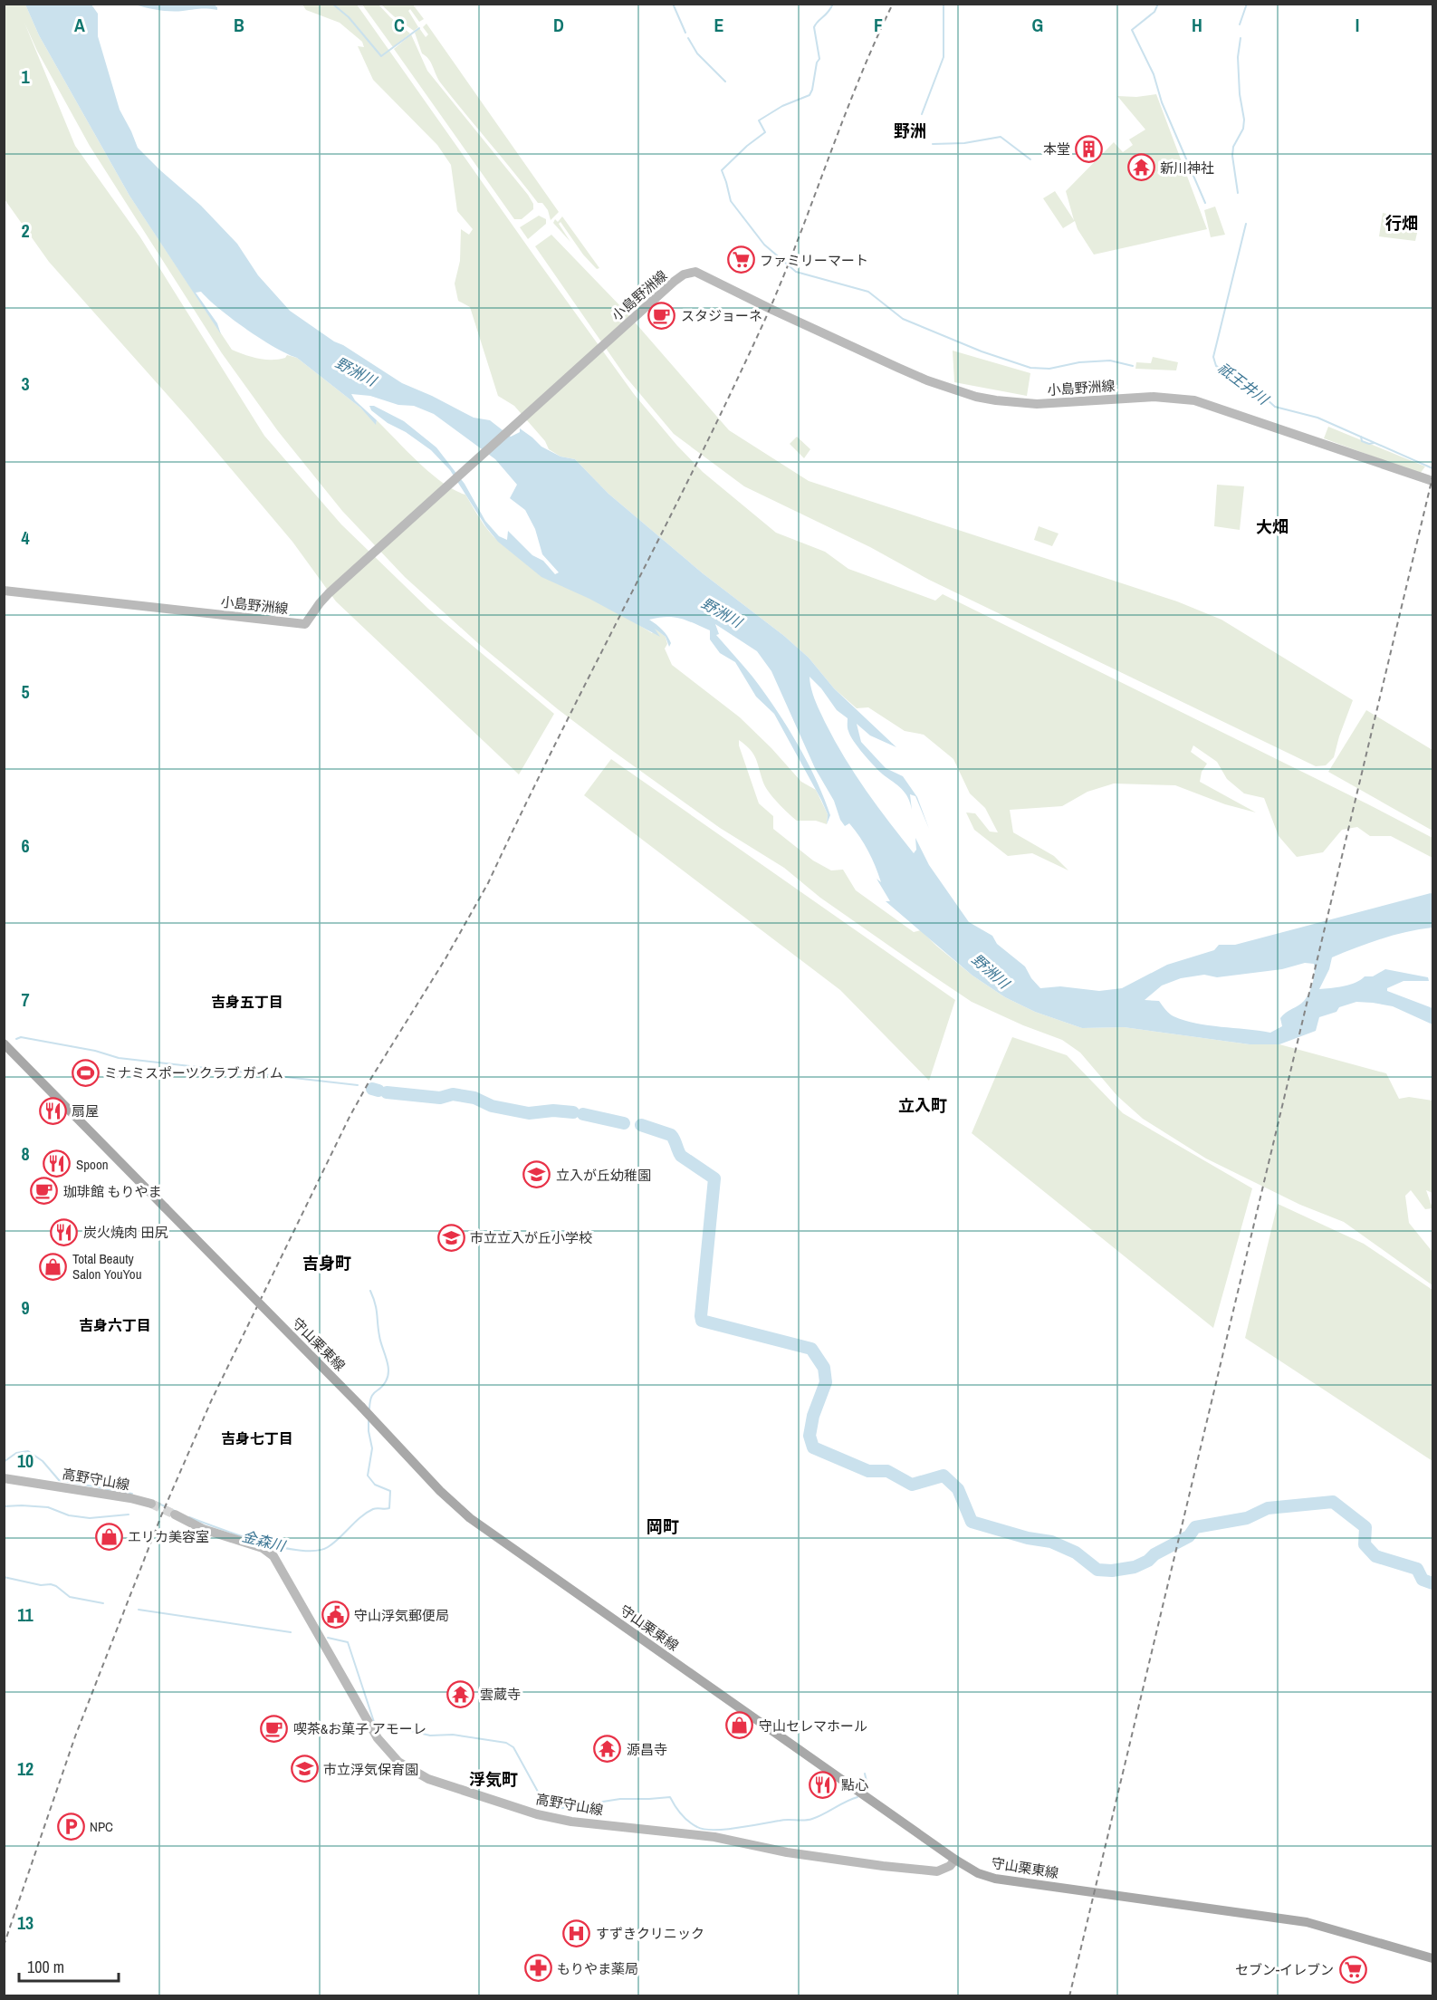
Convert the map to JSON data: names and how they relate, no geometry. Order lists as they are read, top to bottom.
{
  "streets": {
    "main road": ["小島野洲線", "守山栗東線", "高野守山線"]
  },
  "crossings": [
    ["守山栗東線", "高野守山線"]
  ],
  "districts": [
    "野洲",
    "行畑",
    "大畑",
    "吉身五丁目",
    "立入町",
    "吉身町",
    "吉身六丁目",
    "吉身七丁目",
    "岡町",
    "浮気町"
  ],
  "water": ["野洲川", "祇王井川", "金森川"],
  "places": {
    "building": ["本堂"],
    "temple": ["新川神社", "雲蔵寺", "源昌寺"],
    "supermarket": ["ファミリーマート", "セブン-イレブン"],
    "cafe": ["スタジョーネ", "珈琲館 もりやま", "喫茶&お菓子 アモーレ"],
    "sports": ["ミナミスポーツクラブ ガイム"],
    "restaurant": [
      "扇屋",
      "Spoon",
      "炭火焼肉 田尻",
      "點心"
    ],
    "school or university": ["立入が丘幼稚園", "市立立入が丘小学校", "市立浮気保育園"],
    "shop": ["Total Beauty Salon YouYou", "エリカ美容室", "守山セレマホール"],
    "public building": ["守山浮気郵便局"],
    "parking": ["NPC"],
    "hospital": ["すずきクリニック"],
    "pharmacy": ["もりやま薬局"]
  },
  "scale_bar": "100 m",
  "grid": {
    "columns": [
      "A",
      "B",
      "C",
      "D",
      "E",
      "F",
      "G",
      "H",
      "I"
    ],
    "rows": [
      "1",
      "2",
      "3",
      "4",
      "5",
      "6",
      "7",
      "8",
      "9",
      "10",
      "11",
      "12",
      "13"
    ]
  }
}
